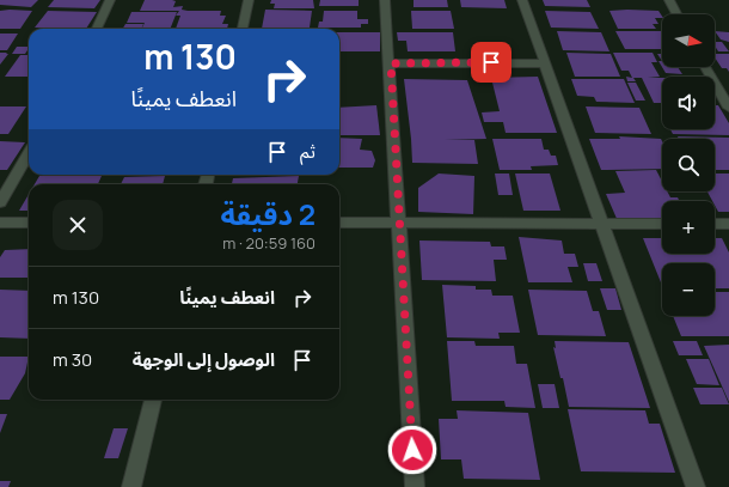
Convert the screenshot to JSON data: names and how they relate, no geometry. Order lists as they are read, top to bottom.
{
  "north": "right",
  "page": {
    "map_buttons": ["+", "−"],
    "turn": ["130 m", "انعطف يمينًا"],
    "then": "ثم",
    "heading": ["2 دقيقة", "160 m · 20:59"],
    "list": [
      {
        "name": "انعطف يمينًا",
        "value": "130 m"
      },
      {
        "name": "الوصول إلى الوجهة",
        "value": "30 m"
      }
    ]
  }
}
